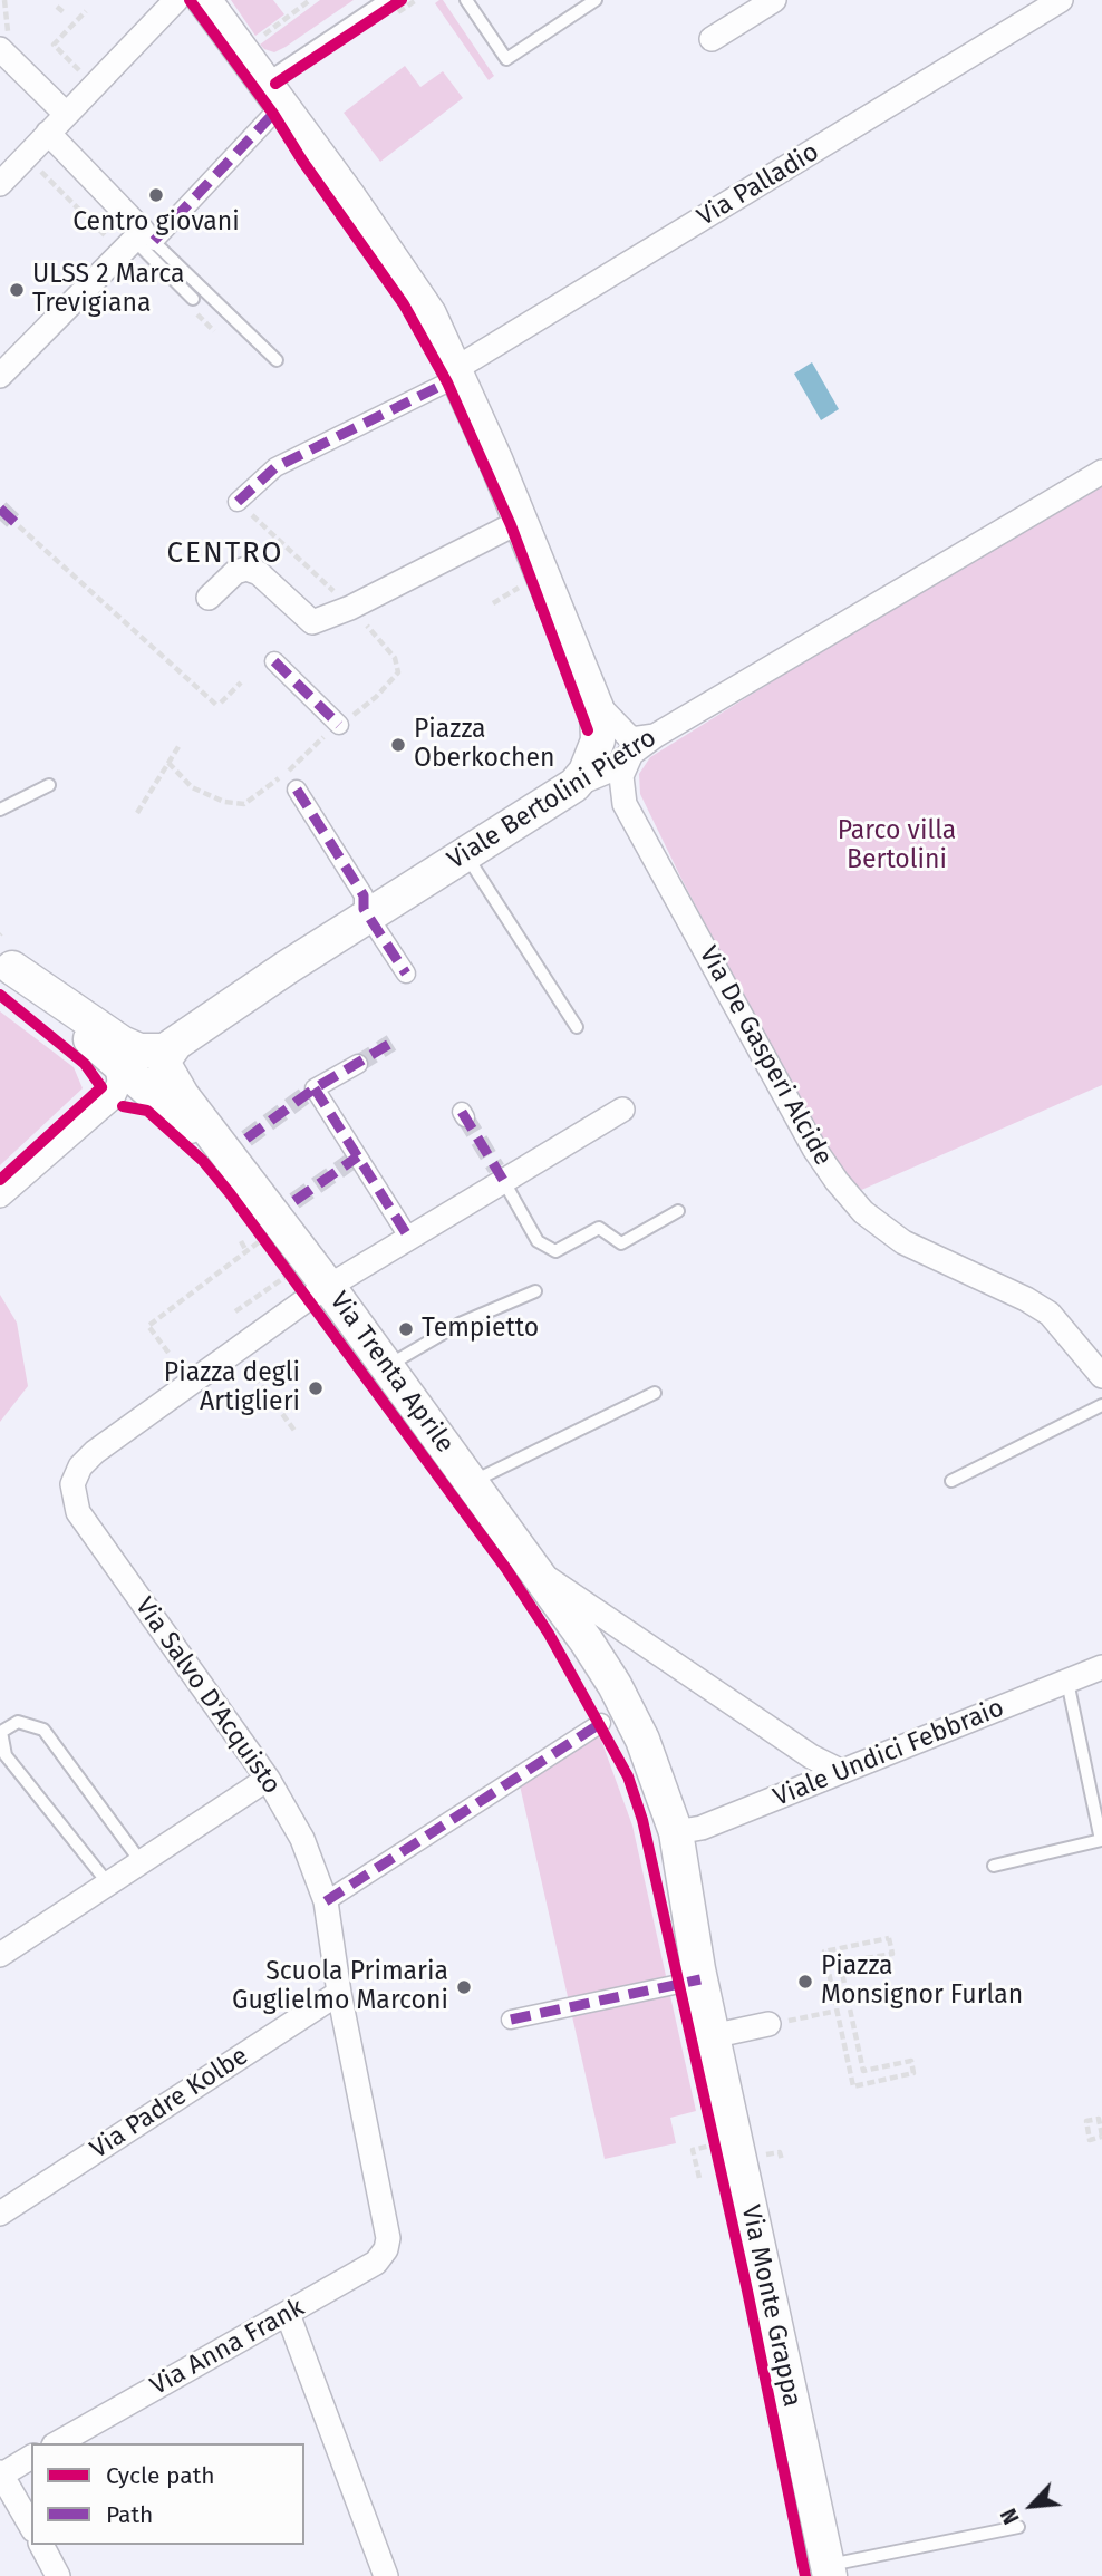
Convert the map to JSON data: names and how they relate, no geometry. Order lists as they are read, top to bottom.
{
  "streets": {
    "main road": ["Viale Bertolini Pietro", "Via Trenta Aprile", "Via Monte Grappa"],
    "street": [
      "Via Palladio",
      "Via De Gasperi Alcide",
      "Via Salvo D'Acquisto",
      "Viale Undici Febbraio",
      "Via Padre Kolbe",
      "Via Anna Frank"
    ]
  },
  "crossings": [
    ["Viale Bertolini Pietro", "Via Trenta Aprile"],
    ["Via Trenta Aprile", "Via Salvo D'Acquisto"],
    ["Via Trenta Aprile", "Viale Undici Febbraio"],
    ["Via Trenta Aprile", "Via Monte Grappa"],
    ["Via Salvo D'Acquisto", "Via Padre Kolbe"],
    ["Via Salvo D'Acquisto", "Via Anna Frank"]
  ],
  "districts": ["CENTRO"],
  "parks": ["Parco villa Bertolini"],
  "places": [
    "Centro giovani",
    "ULSS 2 Marca Trevigiana",
    "Piazza Oberkochen",
    "Tempietto",
    "Piazza degli Artiglieri",
    "Piazza Monsignor Furlan",
    "Scuola Primaria Guglielmo Marconi"
  ],
  "legend": ["Cycle path", "Path"],
  "north": "bottom left"
}
